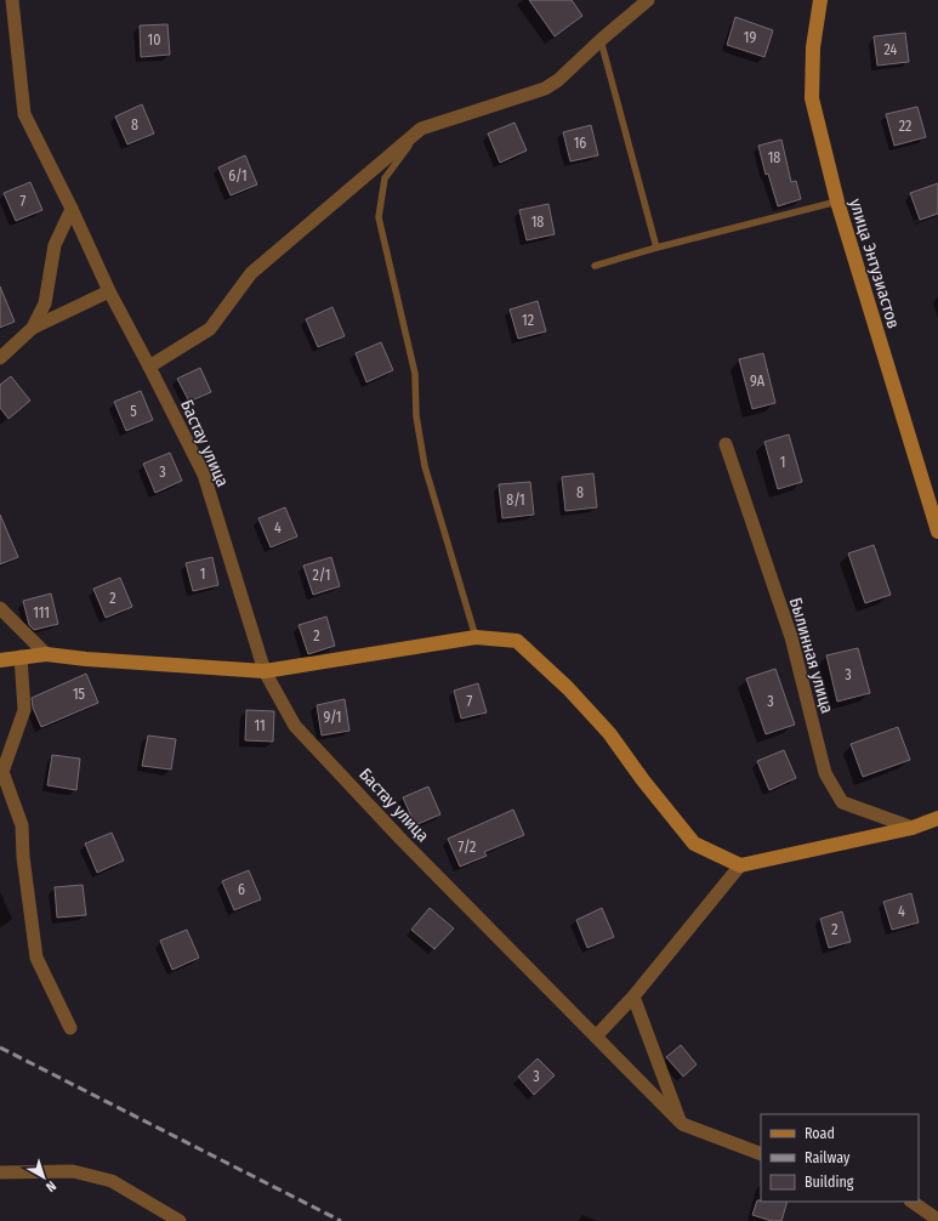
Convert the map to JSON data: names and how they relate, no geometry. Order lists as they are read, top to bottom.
{
  "streets": {
    "street": ["улица Энтузиастов", "Бастау улица", "Былинная улица"]
  },
  "house_numbers": [
    "19",
    "10",
    "24",
    "8",
    "22",
    "16",
    "18",
    "6/1",
    "7",
    "18",
    "12",
    "9А",
    "5",
    "1",
    "3",
    "8",
    "8/1",
    "4",
    "1",
    "2/1",
    "2",
    "111",
    "2",
    "3",
    "15",
    "7",
    "3",
    "9/1",
    "11",
    "7/2",
    "6",
    "4",
    "2",
    "3"
  ],
  "legend": ["Road", "Railway", "Building"],
  "north": "bottom right"
}
